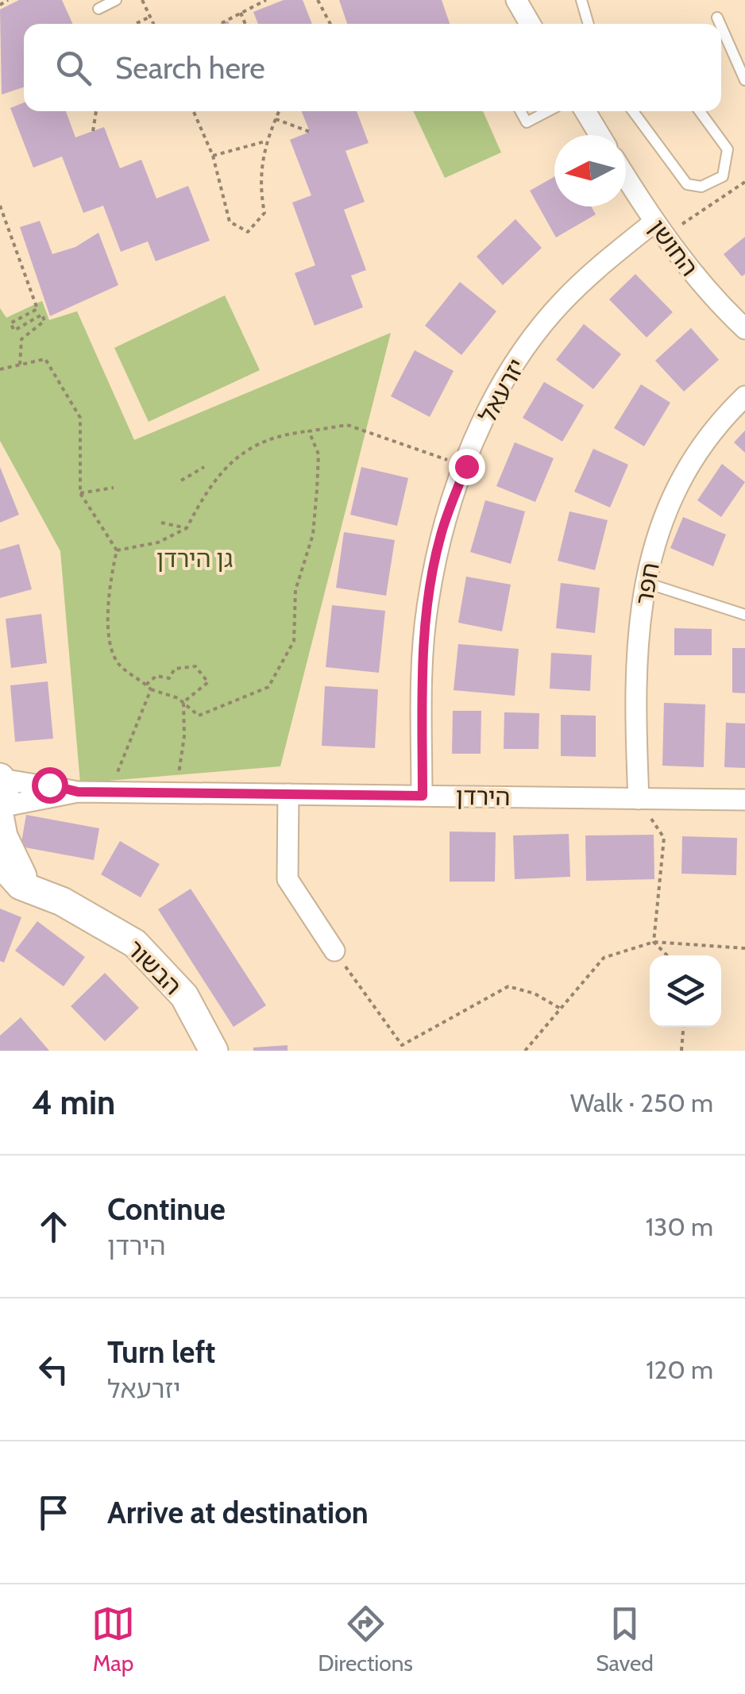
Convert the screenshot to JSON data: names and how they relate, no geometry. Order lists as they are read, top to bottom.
{
  "streets": {
    "street": [
      "החושן",
      "יזרעאל",
      "חפר",
      "הירדן",
      "הבשור"
    ]
  },
  "crossings": [
    ["החושן", "יזרעאל"],
    ["יזרעאל", "הירדן"],
    ["חפר", "הירדן"]
  ],
  "parks": ["גן הירדן"],
  "north": "left",
  "page": {
    "search": "Search here",
    "heading": ["4 min", "Walk · 250 m"],
    "list": [
      ["Continue", "הירדן", "130 m"],
      ["Turn left", "יזרעאל", "120 m"],
      "Arrive at destination"
    ],
    "nav": ["Map", "Directions", "Saved"]
  }
}
